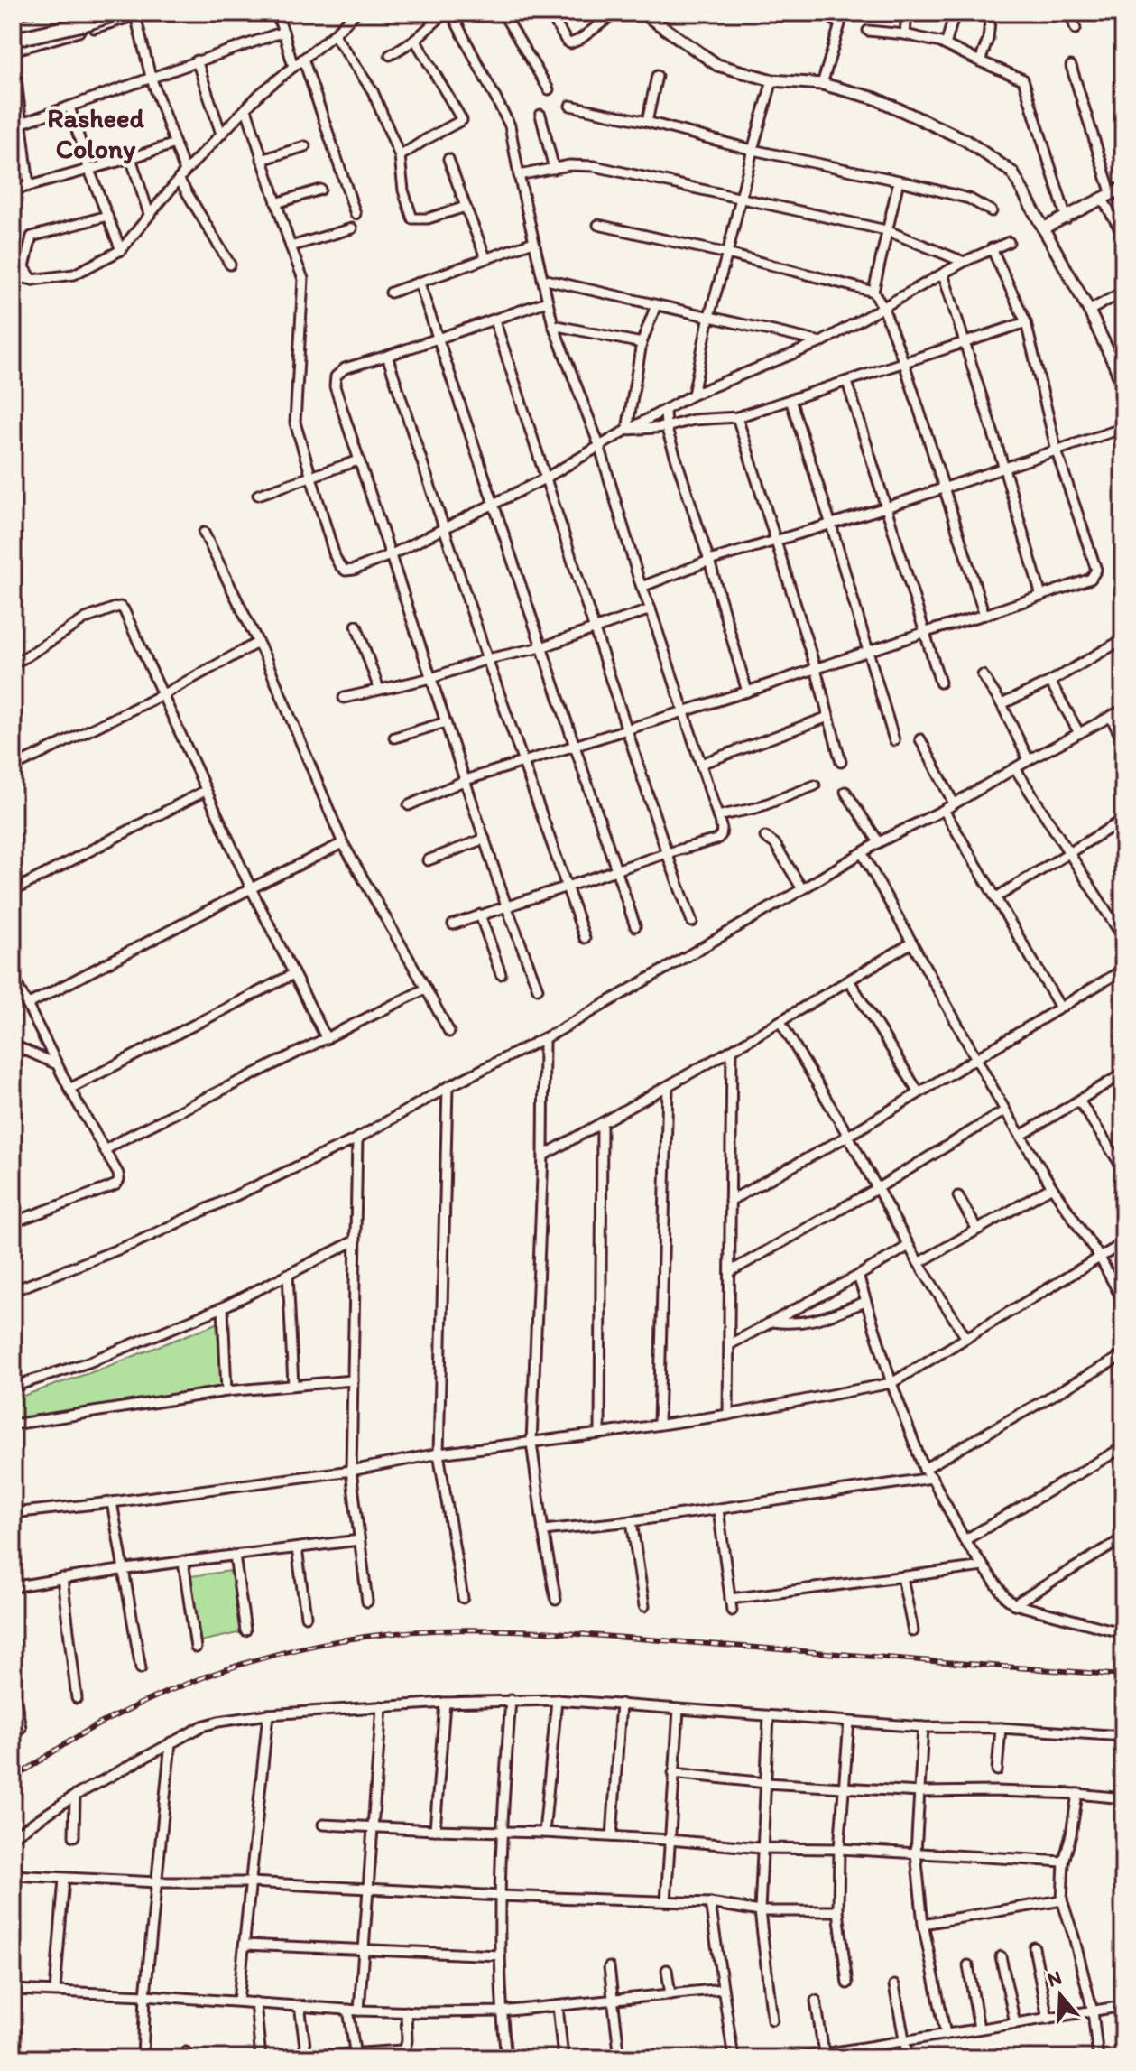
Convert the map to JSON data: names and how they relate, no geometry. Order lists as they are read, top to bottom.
{
  "districts": ["Rasheed Colony"],
  "north": "top"
}
